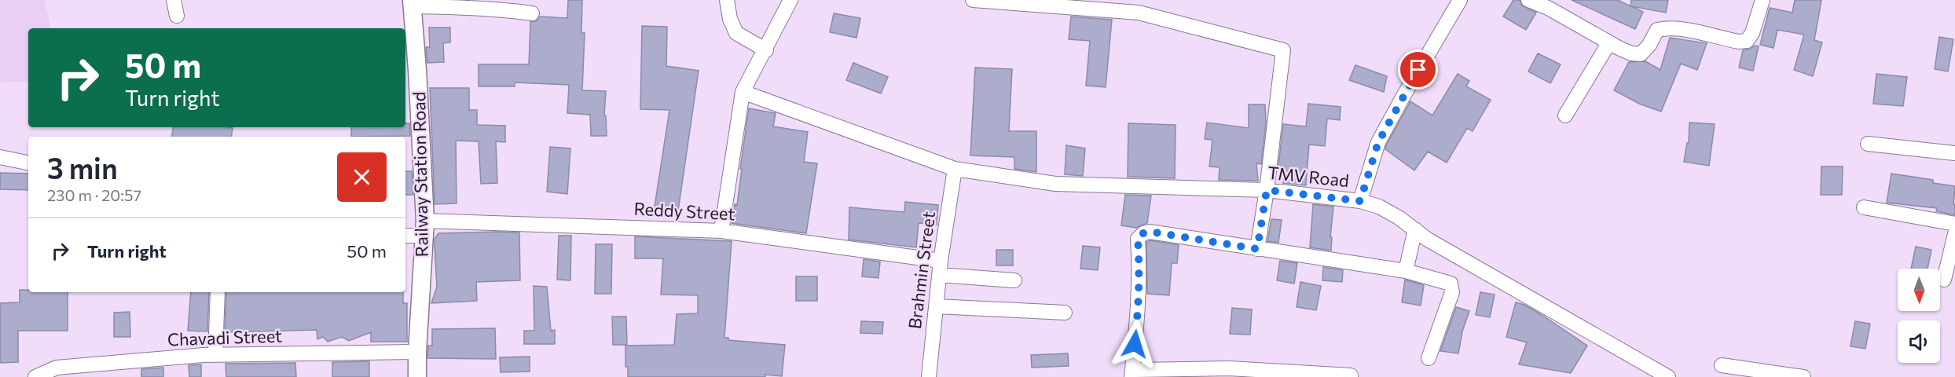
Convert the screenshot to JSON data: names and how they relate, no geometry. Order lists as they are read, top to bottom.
{
  "streets": {
    "street": [
      "Railway Station Road",
      "TMV Road",
      "Reddy Street",
      "Brahmin Street",
      "Chavadi Street"
    ]
  },
  "crossings": [
    ["Railway Station Road", "Reddy Street"],
    ["Railway Station Road", "Chavadi Street"],
    ["TMV Road", "Brahmin Street"],
    ["Reddy Street", "Brahmin Street"]
  ],
  "north": "bottom",
  "page": {
    "turn": ["50 m", "Turn right"],
    "heading": ["3 min", "230 m · 20:57"],
    "list": [
      {
        "name": "Turn right",
        "value": "50 m"
      }
    ]
  }
}
